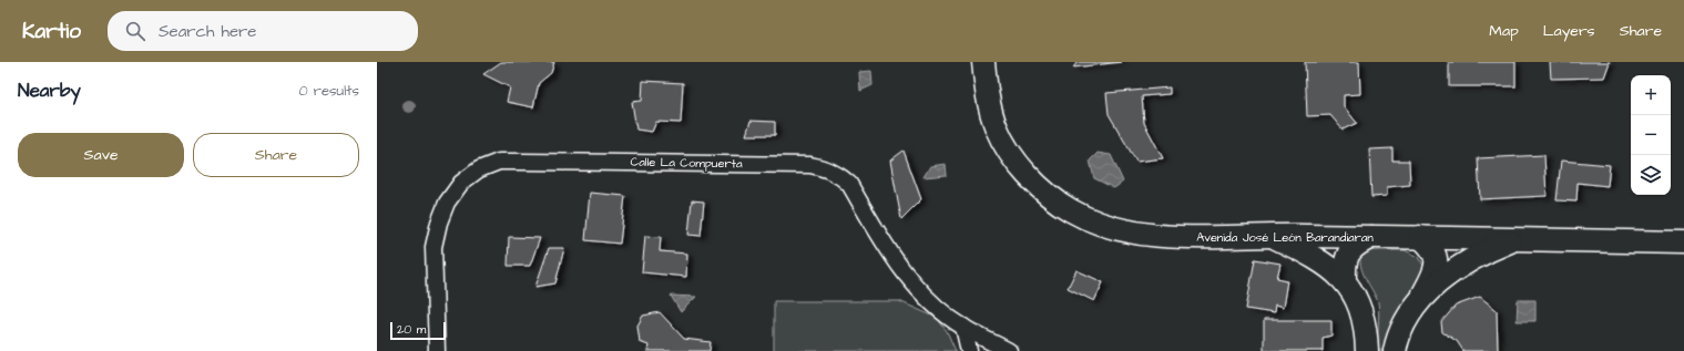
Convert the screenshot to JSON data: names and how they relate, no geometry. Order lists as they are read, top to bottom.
{
  "streets": {
    "street": ["Calle La Compuerta", "Avenida José León Barandiaran"]
  },
  "scale_bar": "20 m",
  "page": {
    "header": "Kartio",
    "search": "Search here",
    "nav": ["Map", "Layers", "Share"],
    "heading": ["Nearby", "0 results"],
    "map_buttons": ["+", "−"],
    "buttons": ["Save", "Share"],
    "scale": "20 m"
  }
}
